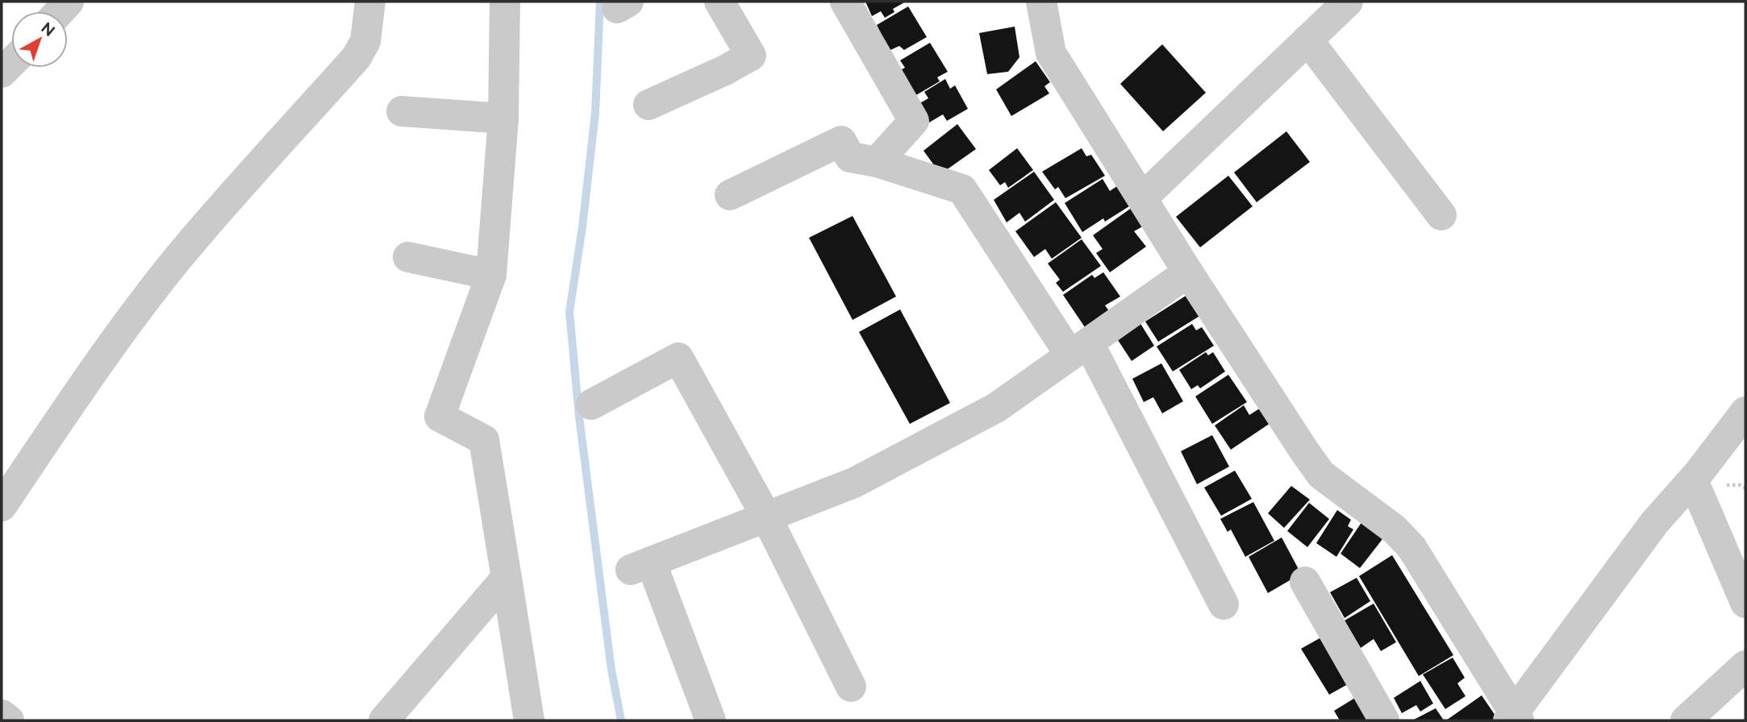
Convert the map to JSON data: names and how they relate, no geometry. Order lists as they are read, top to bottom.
{
  "north": "top right"
}
